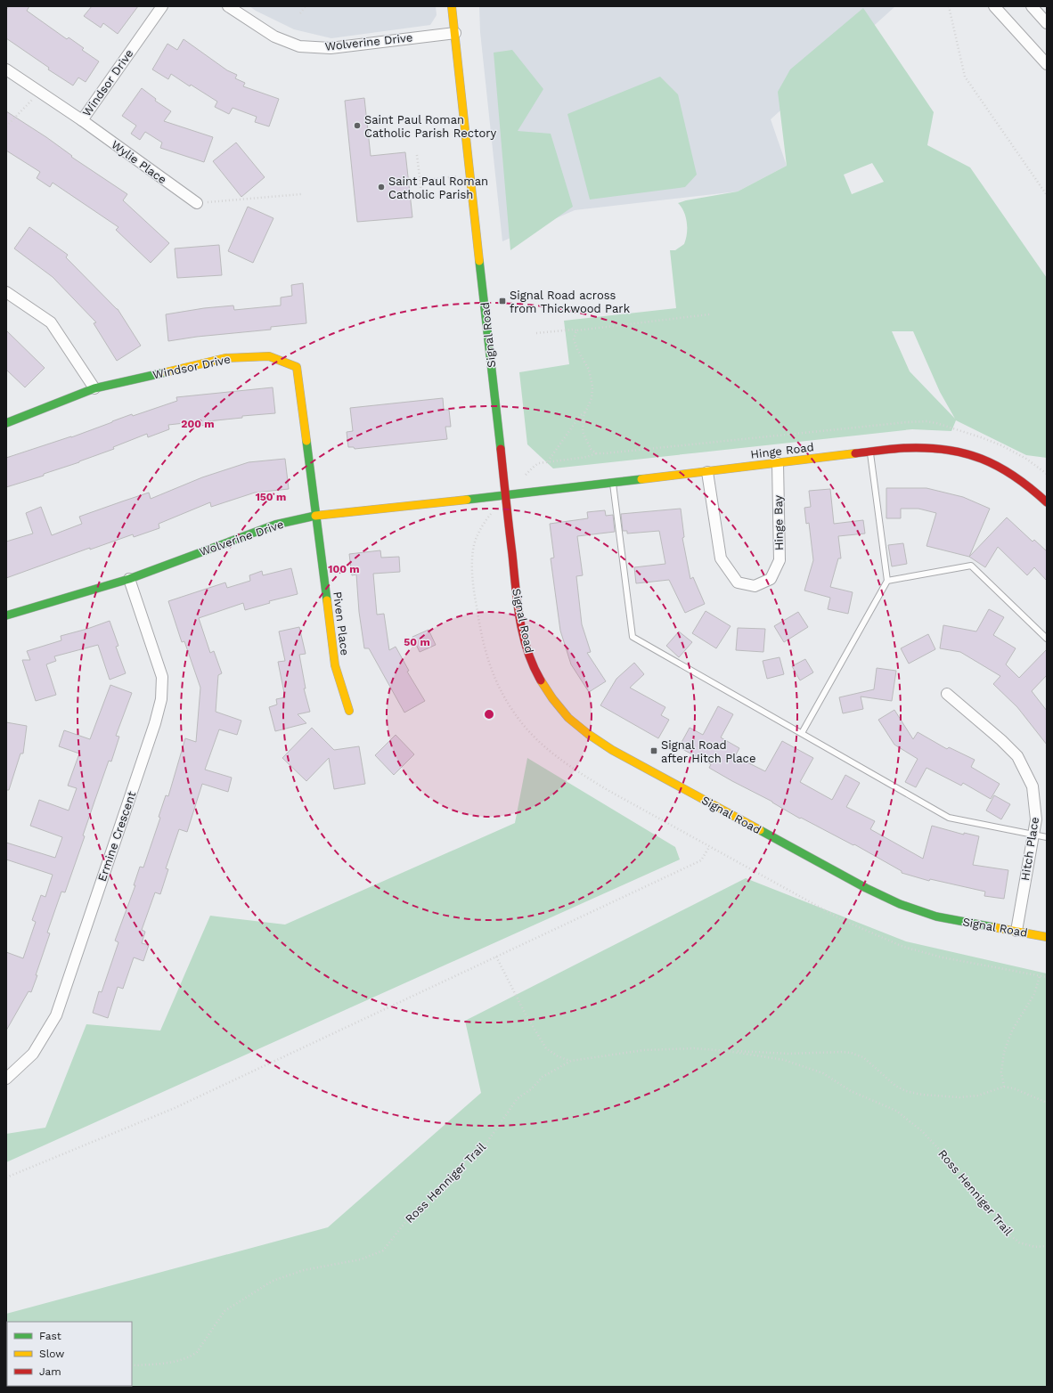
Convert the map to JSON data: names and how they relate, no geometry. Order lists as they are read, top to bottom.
{
  "streets": {
    "street": [
      "Wolverine Drive",
      "Windsor Drive",
      "Wylie Place",
      "Signal Road",
      "Hinge Road",
      "Hinge Bay",
      "Piven Place",
      "Ermine Crescent",
      "Hitch Place"
    ],
    "path": ["Ross Henniger Trail"]
  },
  "crossings": [
    ["Wolverine Drive", "Windsor Drive"],
    ["Wolverine Drive", "Signal Road"],
    ["Wolverine Drive", "Hinge Road"],
    ["Wolverine Drive", "Piven Place"],
    ["Wolverine Drive", "Ermine Crescent"],
    ["Windsor Drive", "Wylie Place"],
    ["Windsor Drive", "Piven Place"],
    ["Signal Road", "Hinge Road"],
    ["Signal Road", "Hitch Place"],
    ["Hinge Road", "Hinge Bay"]
  ],
  "places": {
    "other": ["Saint Paul Roman Catholic Parish Rectory", "Saint Paul Roman Catholic Parish"],
    "transit": ["Signal Road across from Thickwood Park", "Signal Road after Hitch Place"]
  },
  "legend": ["Fast", "Slow", "Jam"],
  "rings": [
    "200 m",
    "150 m",
    "100 m",
    "50 m"
  ]
}
